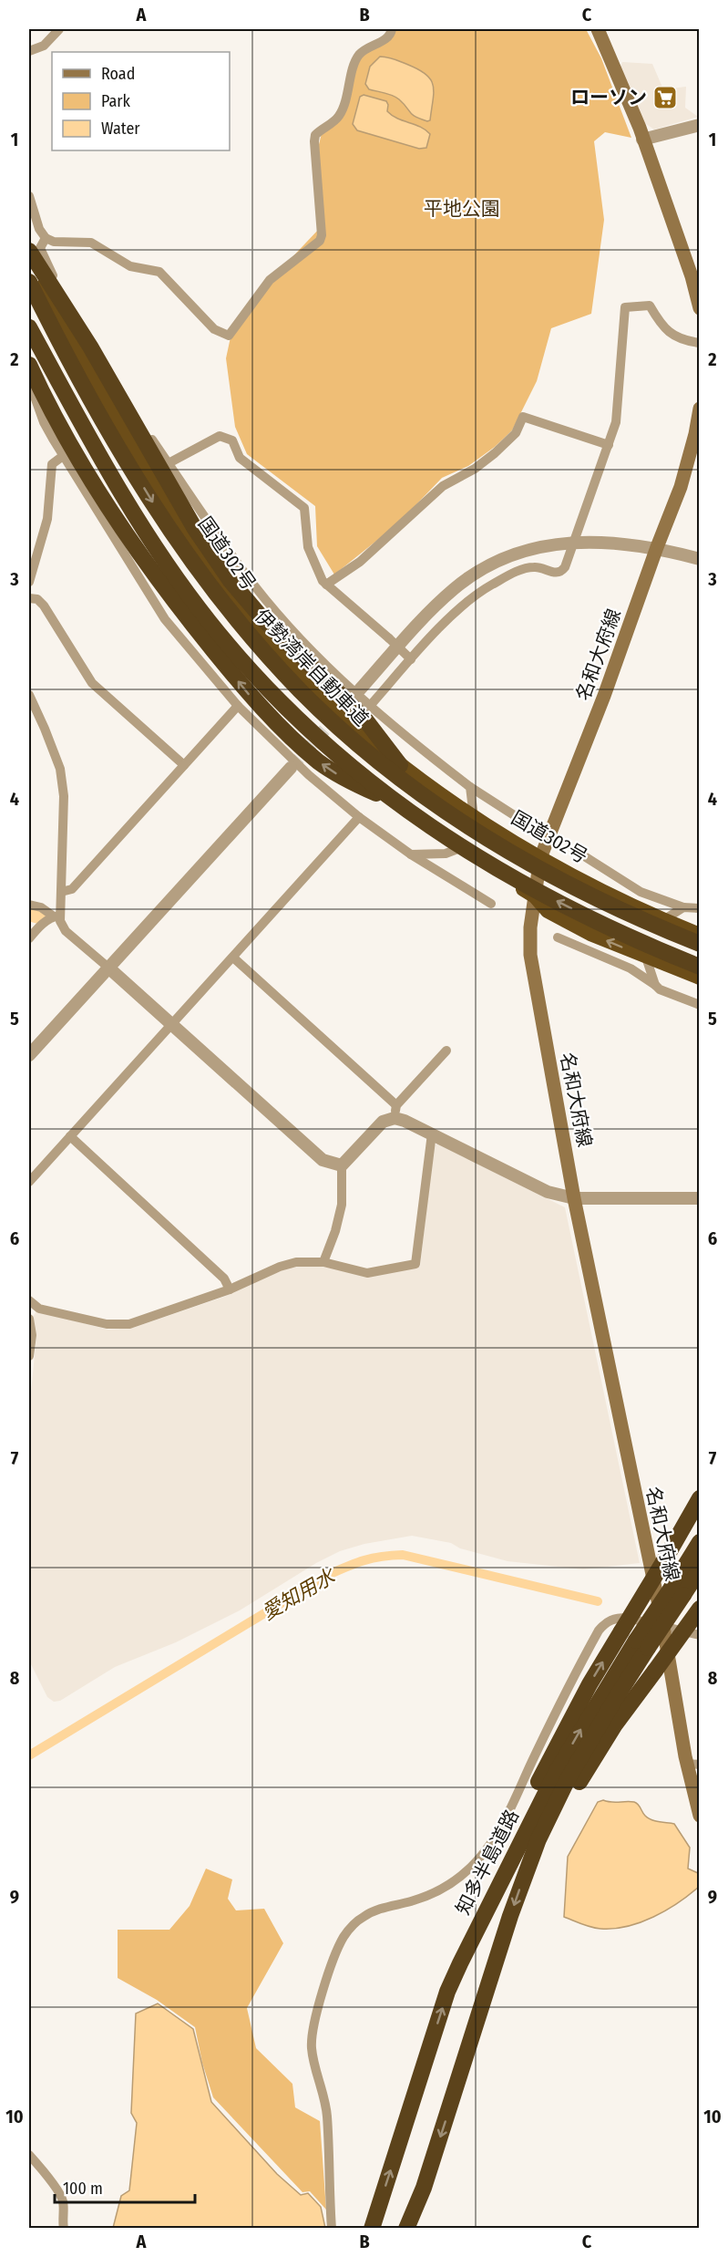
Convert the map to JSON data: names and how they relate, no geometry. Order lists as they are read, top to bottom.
{
  "streets": {
    "highway": ["国道302号", "伊勢湾岸自動車道", "知多半島道路"],
    "main road": ["名和大府線"]
  },
  "crossings": [
    ["国道302号", "名和大府線"]
  ],
  "water": ["愛知用水"],
  "parks": ["平地公園"],
  "places": {
    "supermarket": ["ローソン"]
  },
  "legend": ["Road", "Park", "Water"],
  "scale_bar": "100 m",
  "grid": {
    "columns": ["A", "B", "C"],
    "rows": [
      "1",
      "2",
      "3",
      "4",
      "5",
      "6",
      "7",
      "8",
      "9",
      "10"
    ]
  }
}
